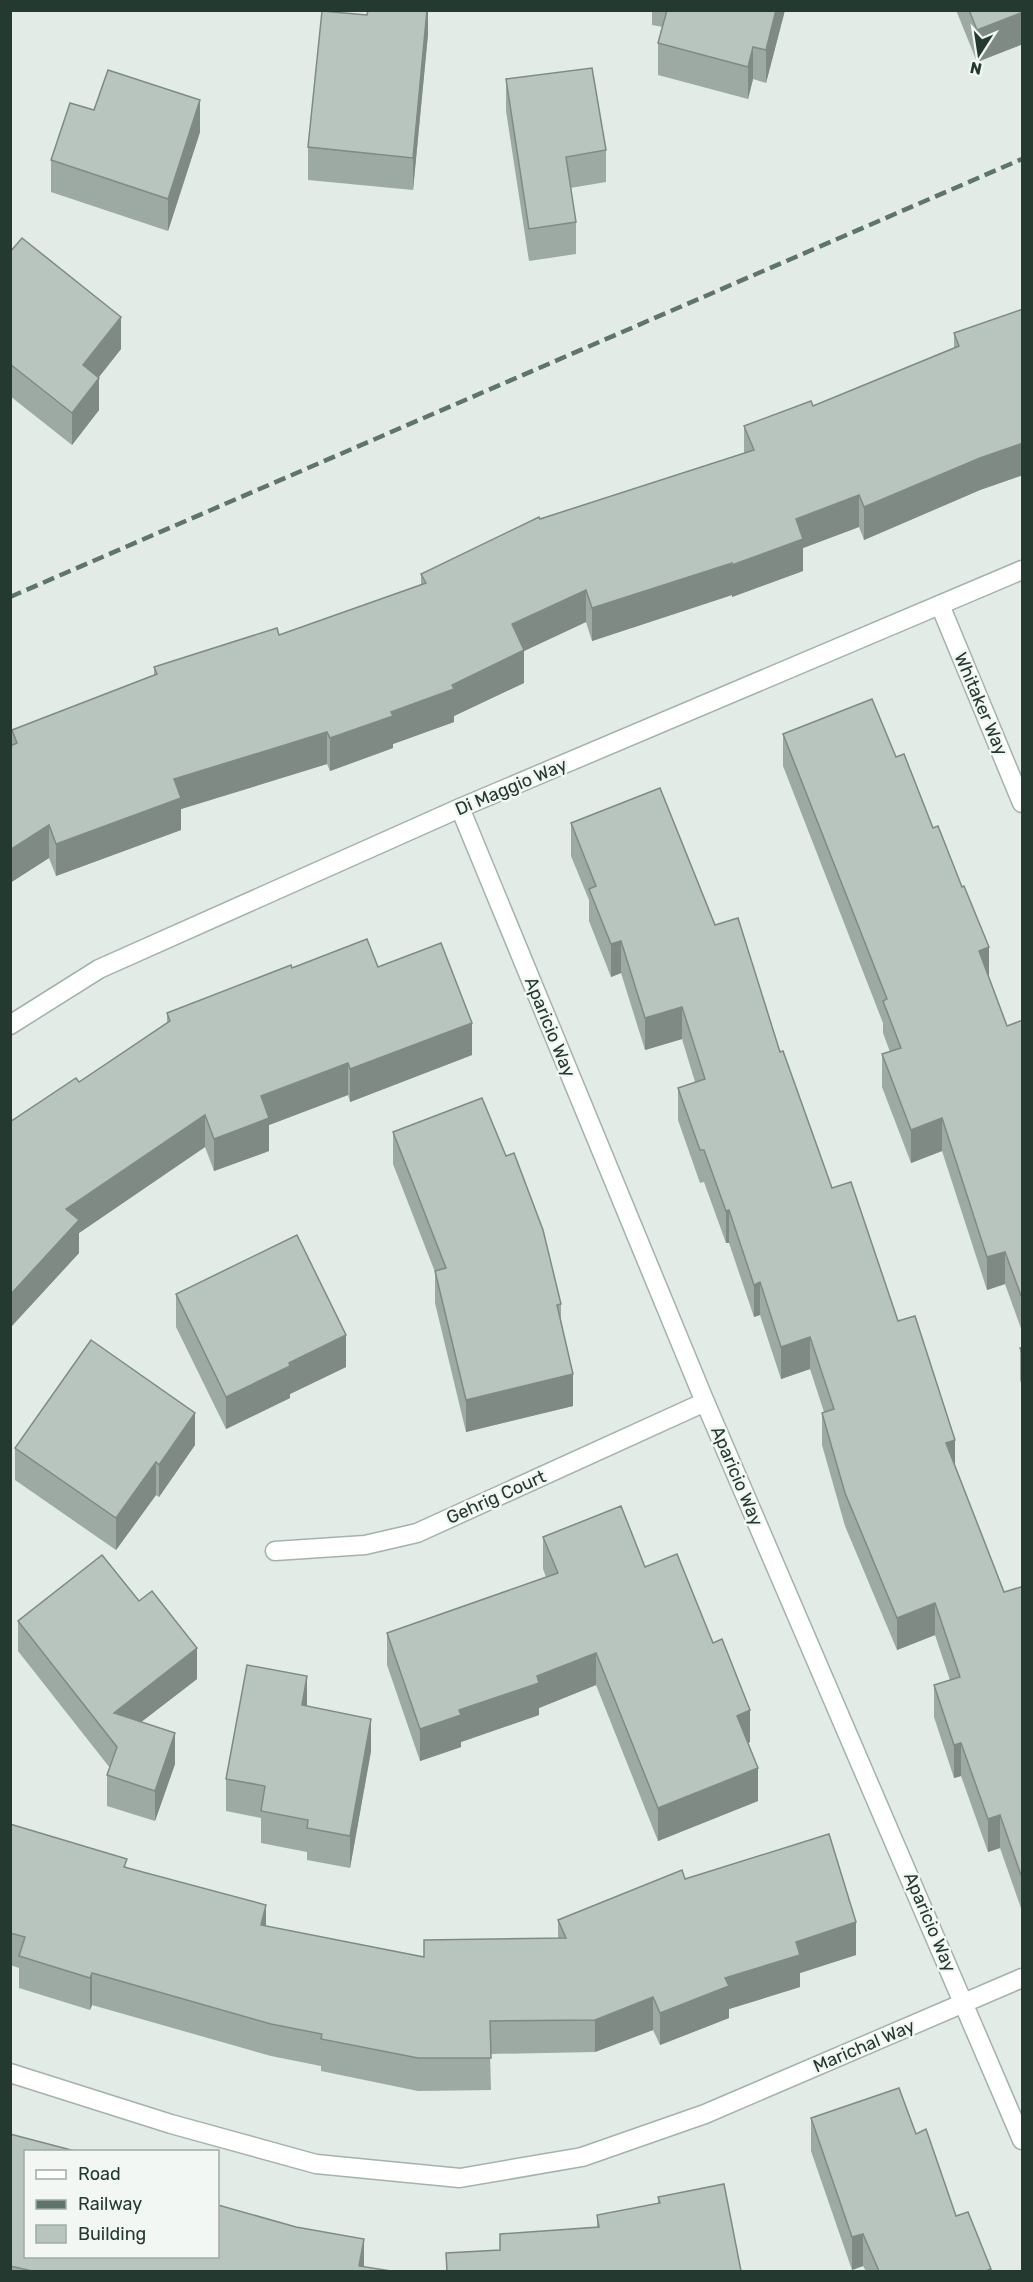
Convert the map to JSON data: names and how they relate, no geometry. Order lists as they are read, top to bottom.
{
  "streets": {
    "street": [
      "Whitaker Way",
      "Di Maggio Way",
      "Aparicio Way",
      "Gehrig Court",
      "Marichal Way"
    ]
  },
  "crossings": [
    ["Whitaker Way", "Di Maggio Way"],
    ["Di Maggio Way", "Aparicio Way"],
    ["Aparicio Way", "Gehrig Court"],
    ["Aparicio Way", "Marichal Way"]
  ],
  "legend": ["Road", "Railway", "Building"],
  "north": "bottom"
}
